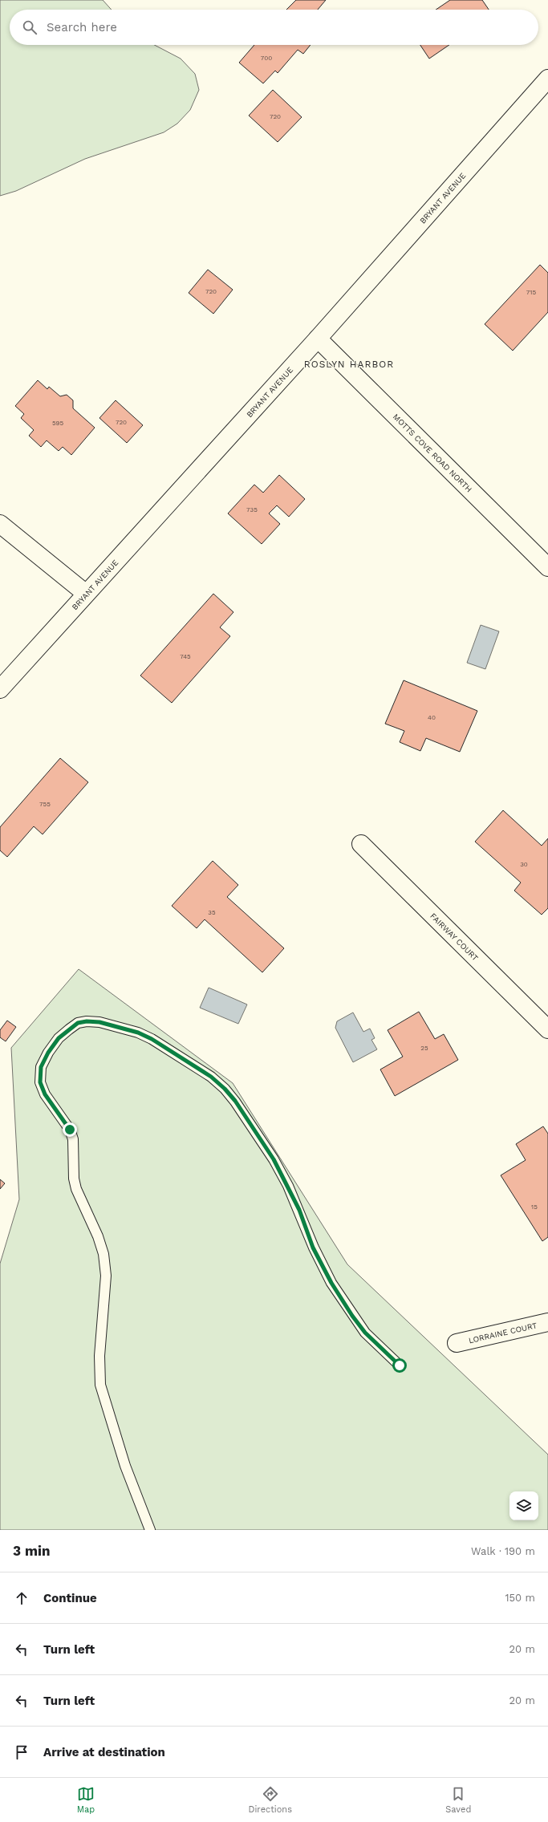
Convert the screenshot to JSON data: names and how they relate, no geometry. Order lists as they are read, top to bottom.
{
  "streets": {
    "main road": [
      "BRYANT AVENUE",
      "MOTTS COVE ROAD NORTH",
      "FAIRWAY COURT",
      "LORRAINE COURT"
    ]
  },
  "crossings": [
    ["BRYANT AVENUE", "MOTTS COVE ROAD NORTH"]
  ],
  "districts": ["ROSLYN HARBOR"],
  "house_numbers": [
    "700",
    "720",
    "720",
    "715",
    "720",
    "595",
    "735",
    "745",
    "40",
    "755",
    "30",
    "35",
    "25",
    "15"
  ],
  "page": {
    "search": "Search here",
    "heading": ["3 min", "Walk · 190 m"],
    "list": [
      ["Continue", "150 m"],
      ["Turn left", "20 m"],
      ["Turn left", "20 m"],
      "Arrive at destination"
    ],
    "nav": ["Map", "Directions", "Saved"]
  }
}
